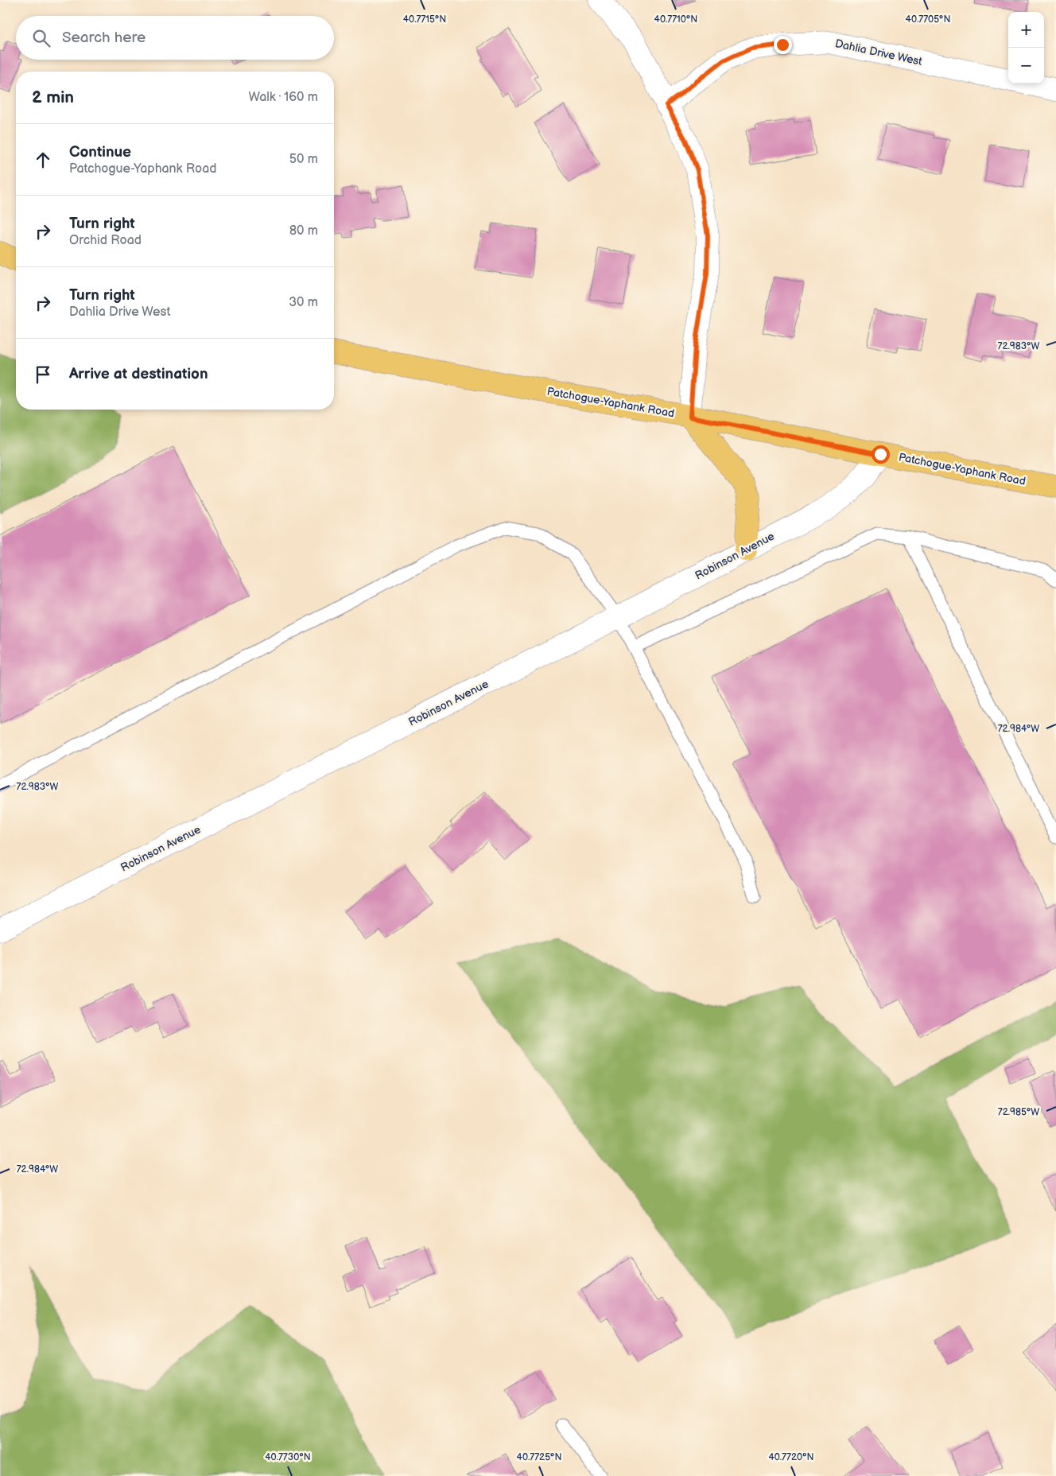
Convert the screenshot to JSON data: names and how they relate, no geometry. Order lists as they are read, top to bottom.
{
  "streets": {
    "main road": ["Patchogue-Yaphank Road"],
    "street": ["Dahlia Drive West", "Robinson Avenue"]
  },
  "crossings": [
    ["Patchogue-Yaphank Road", "Robinson Avenue"]
  ],
  "page": {
    "map_buttons": ["+", "−"],
    "search": "Search here",
    "heading": ["2 min", "Walk · 160 m"],
    "list": [
      ["Continue", "Patchogue-Yaphank Road", "50 m"],
      ["Turn right", "Orchid Road", "80 m"],
      ["Turn right", "Dahlia Drive West", "30 m"],
      "Arrive at destination"
    ]
  },
  "coordinates": [
    "40.7715°N",
    "40.7710°N",
    "40.7705°N",
    "72.983°W",
    "72.984°W",
    "72.985°W",
    "40.7730°N",
    "40.7725°N",
    "40.7720°N"
  ]
}
